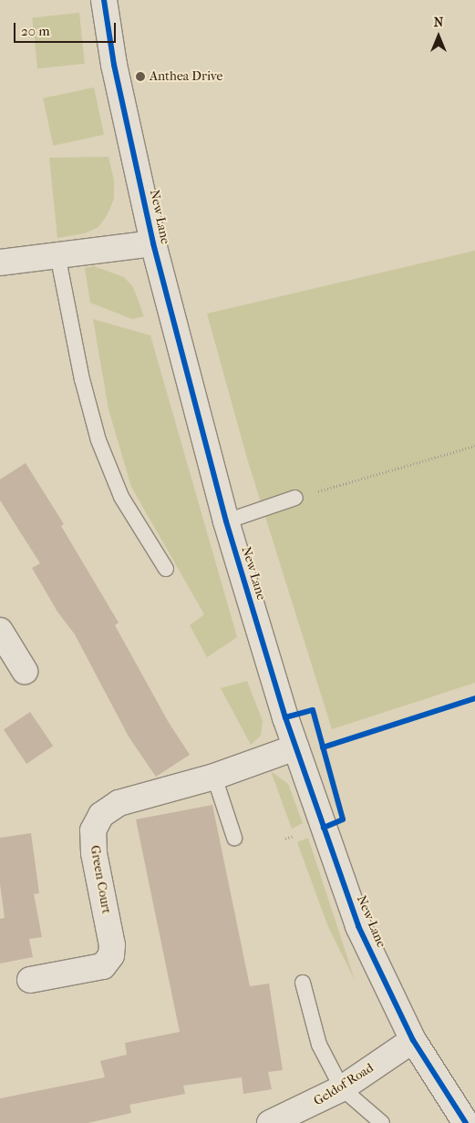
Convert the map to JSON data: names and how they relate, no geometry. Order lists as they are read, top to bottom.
{
  "streets": {
    "street": ["New Lane", "Green Court", "Geldof Road"]
  },
  "crossings": [
    ["New Lane", "Green Court"],
    ["New Lane", "Geldof Road"]
  ],
  "places": ["Anthea Drive"],
  "scale_bar": "20 m",
  "north": "top"
}
